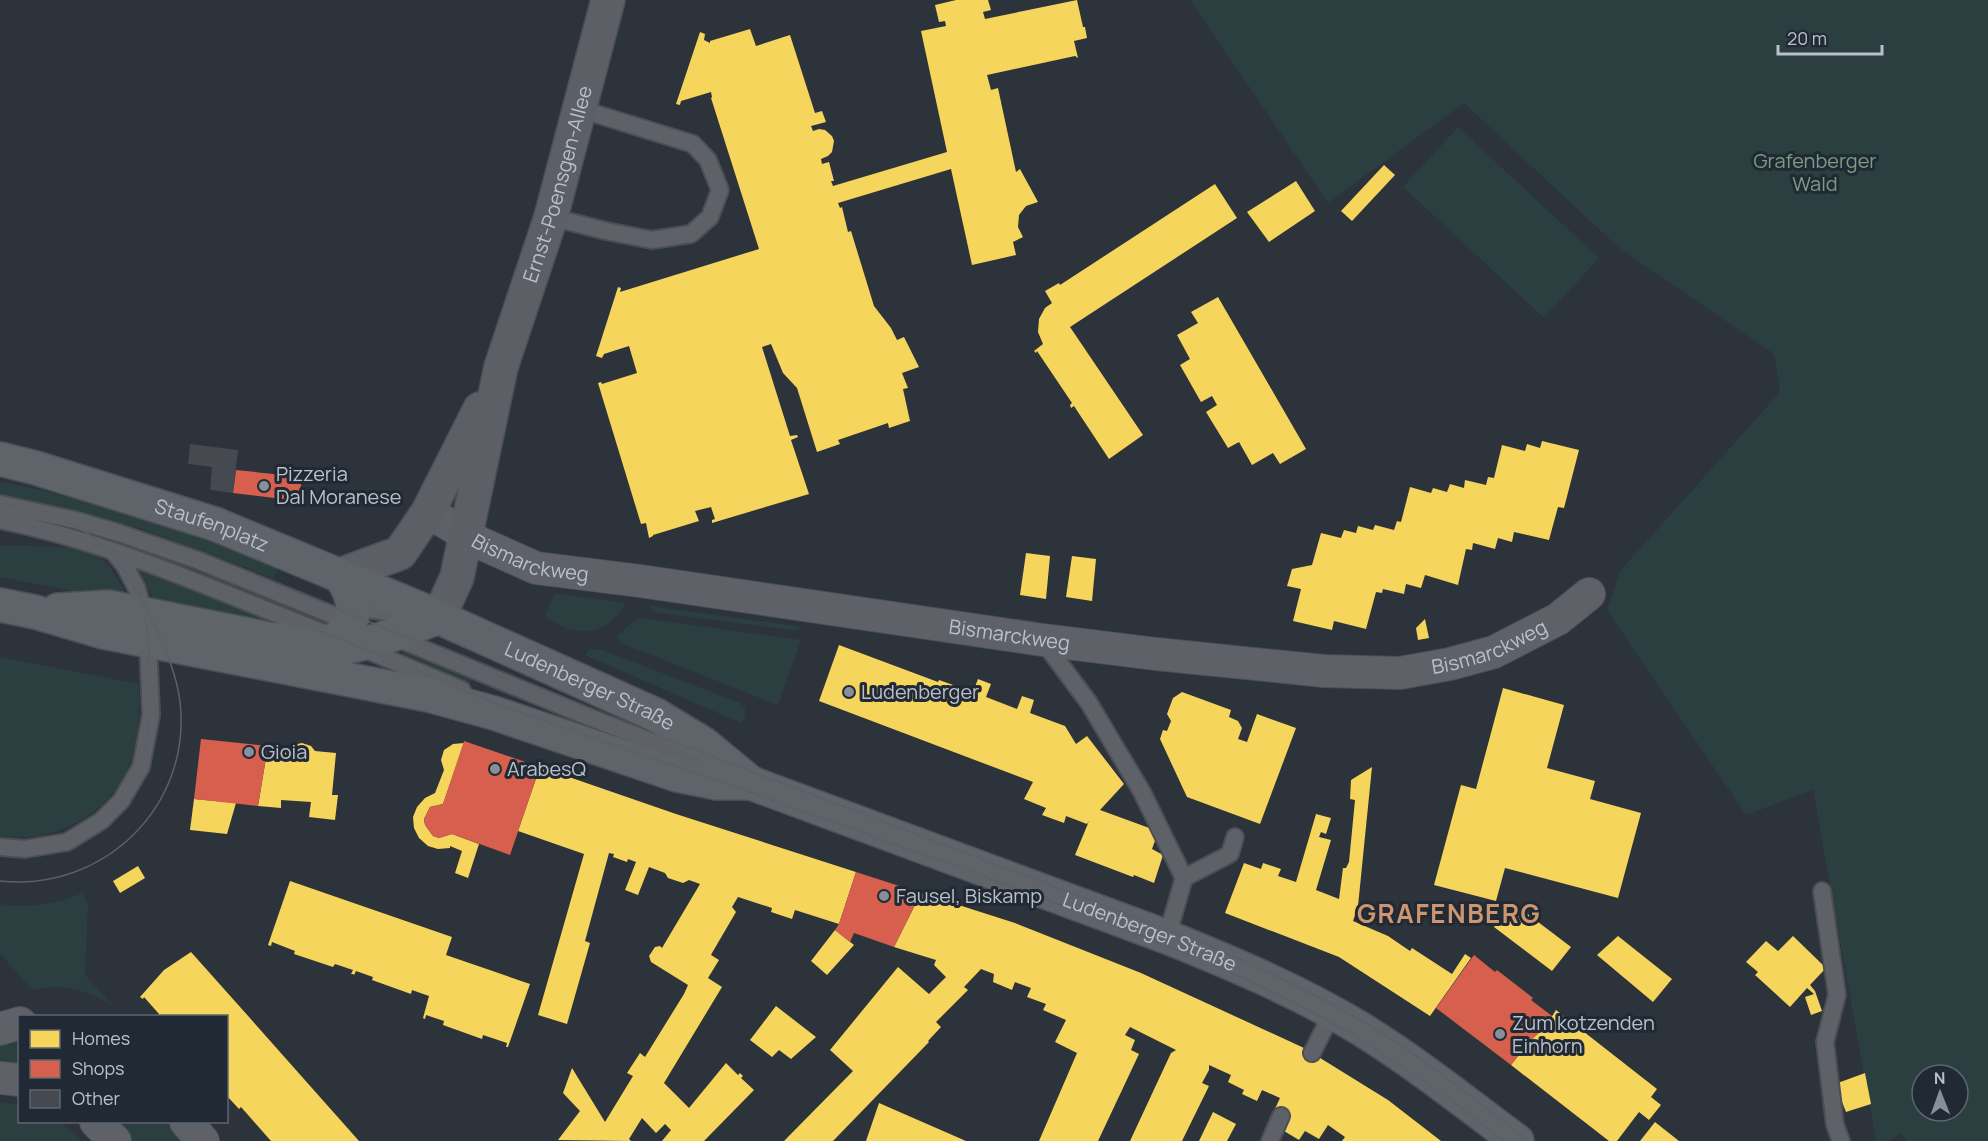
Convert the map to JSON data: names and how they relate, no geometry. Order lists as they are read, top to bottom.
{
  "streets": {
    "main road": ["Staufenplatz", "Ludenberger Straße"],
    "street": ["Ernst-Poensgen-Allee", "Bismarckweg"]
  },
  "crossings": [
    ["Ernst-Poensgen-Allee", "Staufenplatz"],
    ["Ernst-Poensgen-Allee", "Bismarckweg"],
    ["Ernst-Poensgen-Allee", "Ludenberger Straße"],
    ["Staufenplatz", "Ludenberger Straße"]
  ],
  "districts": ["GRAFENBERG"],
  "parks": ["Grafenberger Wald"],
  "places": [
    "Pizzeria Dal Moranese",
    "Ludenberger",
    "Gioia",
    "ArabesQ",
    "Fausel, Biskamp",
    "Zum kotzenden Einhorn"
  ],
  "legend": ["Homes", "Shops", "Other"],
  "scale_bar": "20 m",
  "north": "top"
}
